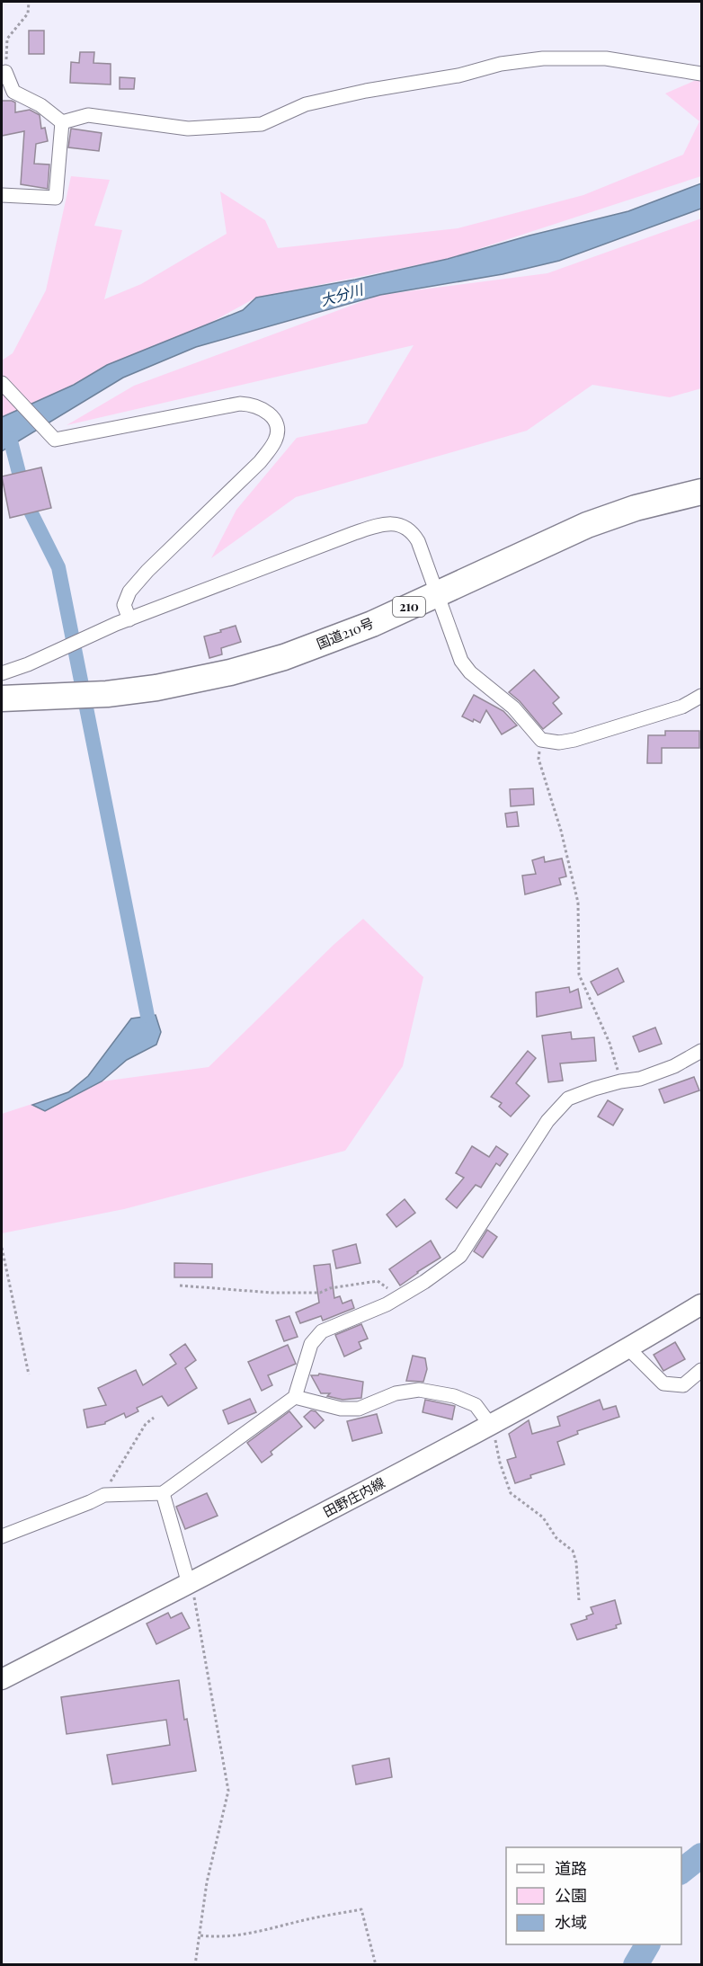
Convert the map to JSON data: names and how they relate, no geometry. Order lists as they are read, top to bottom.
{
  "streets": {
    "highway": ["210", "国道210号"],
    "main road": ["田野庄内線"]
  },
  "water": ["大分川"],
  "legend": ["道路", "公園", "水域"]
}
